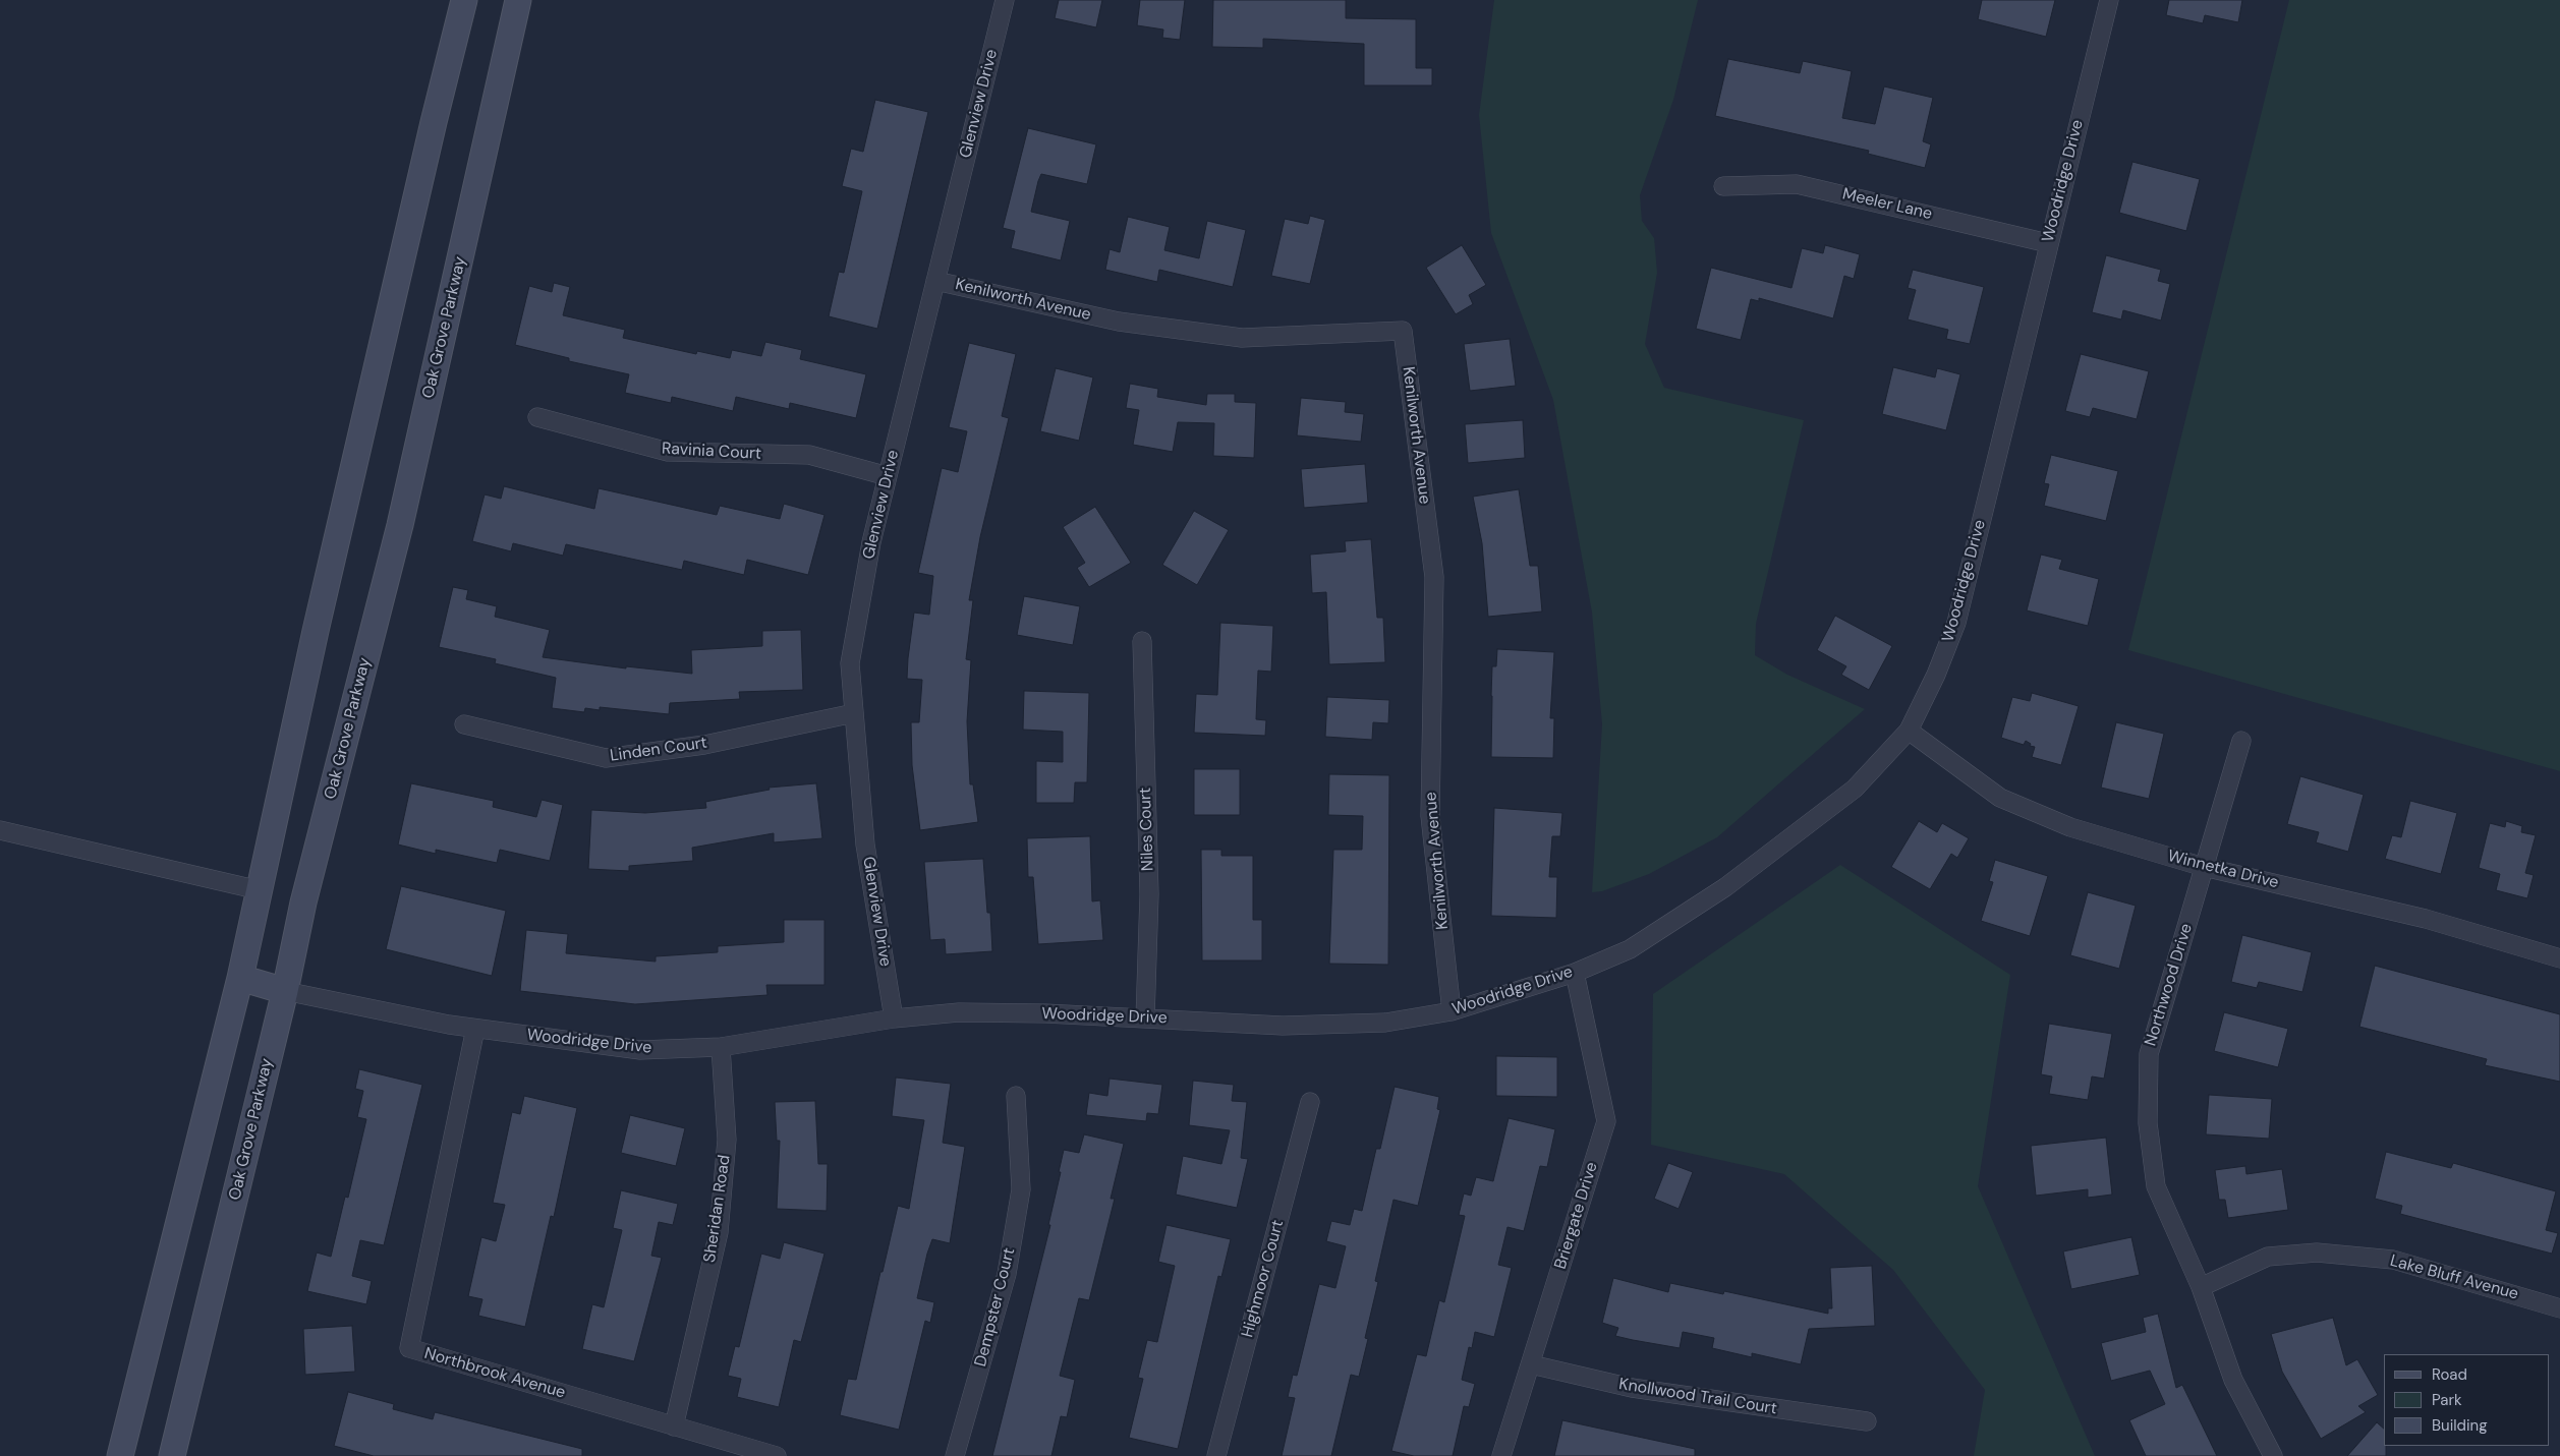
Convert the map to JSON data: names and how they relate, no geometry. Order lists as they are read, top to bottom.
{
  "streets": {
    "main road": ["Oak Grove Parkway"],
    "street": [
      "Glenview Drive",
      "Woodridge Drive",
      "Meeler Lane",
      "Kenilworth Avenue",
      "Ravinia Court",
      "Linden Court",
      "Niles Court",
      "Winnetka Drive",
      "Northwood Drive",
      "Sheridan Road",
      "Briergate Drive",
      "Lake Bluff Avenue",
      "Highmoor Court",
      "Dempster Court",
      "Northbrook Avenue",
      "Knollwood Trail Court"
    ]
  },
  "crossings": [
    ["Glenview Drive", "Woodridge Drive"],
    ["Glenview Drive", "Kenilworth Avenue"],
    ["Glenview Drive", "Ravinia Court"],
    ["Glenview Drive", "Linden Court"],
    ["Woodridge Drive", "Meeler Lane"],
    ["Woodridge Drive", "Kenilworth Avenue"],
    ["Woodridge Drive", "Oak Grove Parkway"],
    ["Woodridge Drive", "Niles Court"],
    ["Woodridge Drive", "Winnetka Drive"],
    ["Woodridge Drive", "Sheridan Road"],
    ["Woodridge Drive", "Briergate Drive"],
    ["Woodridge Drive", "Northbrook Avenue"],
    ["Winnetka Drive", "Northwood Drive"],
    ["Northwood Drive", "Lake Bluff Avenue"],
    ["Sheridan Road", "Northbrook Avenue"],
    ["Briergate Drive", "Knollwood Trail Court"]
  ],
  "legend": ["Road", "Park", "Building"]
}
